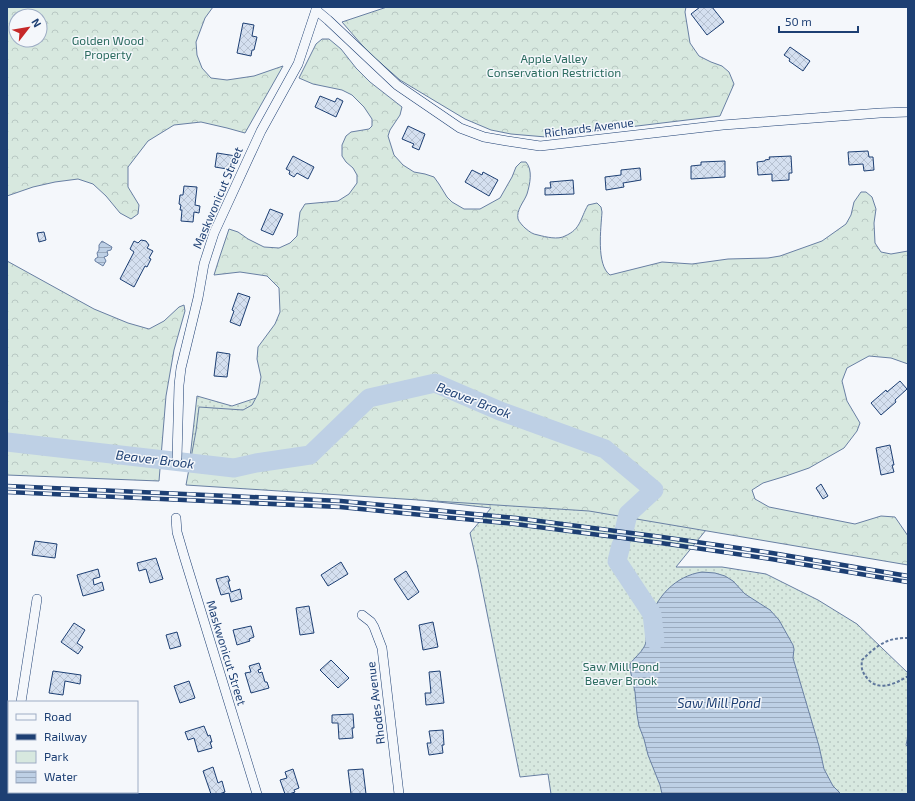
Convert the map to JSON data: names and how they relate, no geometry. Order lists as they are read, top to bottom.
{
  "streets": {
    "street": ["Richards Avenue", "Maskwonicut Street", "Rhodes Avenue"]
  },
  "crossings": [
    ["Richards Avenue", "Maskwonicut Street"]
  ],
  "water": ["Beaver Brook", "Saw Mill Pond"],
  "parks": ["Golden Wood Property", "Apple Valley Conservation Restriction", "Saw Mill Pond Beaver Brook"],
  "legend": [
    "Road",
    "Railway",
    "Park",
    "Water"
  ],
  "scale_bar": "50 m",
  "north": "top right"
}
